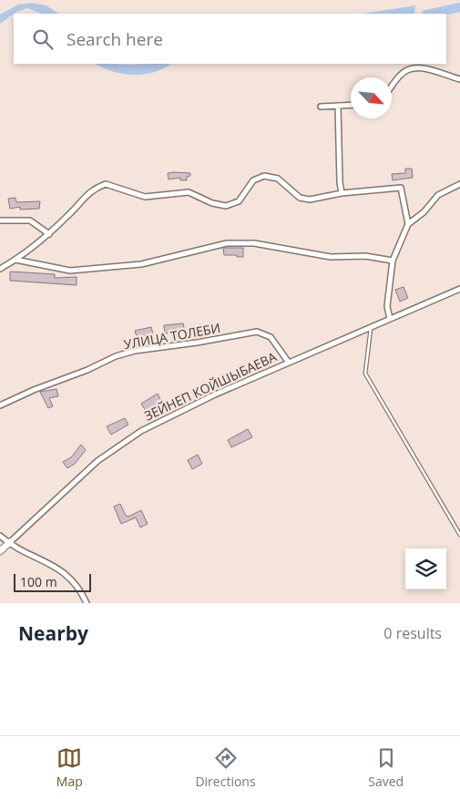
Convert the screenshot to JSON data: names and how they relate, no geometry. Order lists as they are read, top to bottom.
{
  "streets": {
    "street": ["УЛИЦА ТОЛЕБИ", "ЗЕЙНЕП КОЙШЫБАЕВА"]
  },
  "crossings": [
    ["УЛИЦА ТОЛЕБИ", "ЗЕЙНЕП КОЙШЫБАЕВА"]
  ],
  "scale_bar": "100 m",
  "north": "bottom right",
  "page": {
    "search": "Search here",
    "scale": "100 m",
    "heading": ["Nearby", "0 results"],
    "nav": ["Map", "Directions", "Saved"]
  }
}
